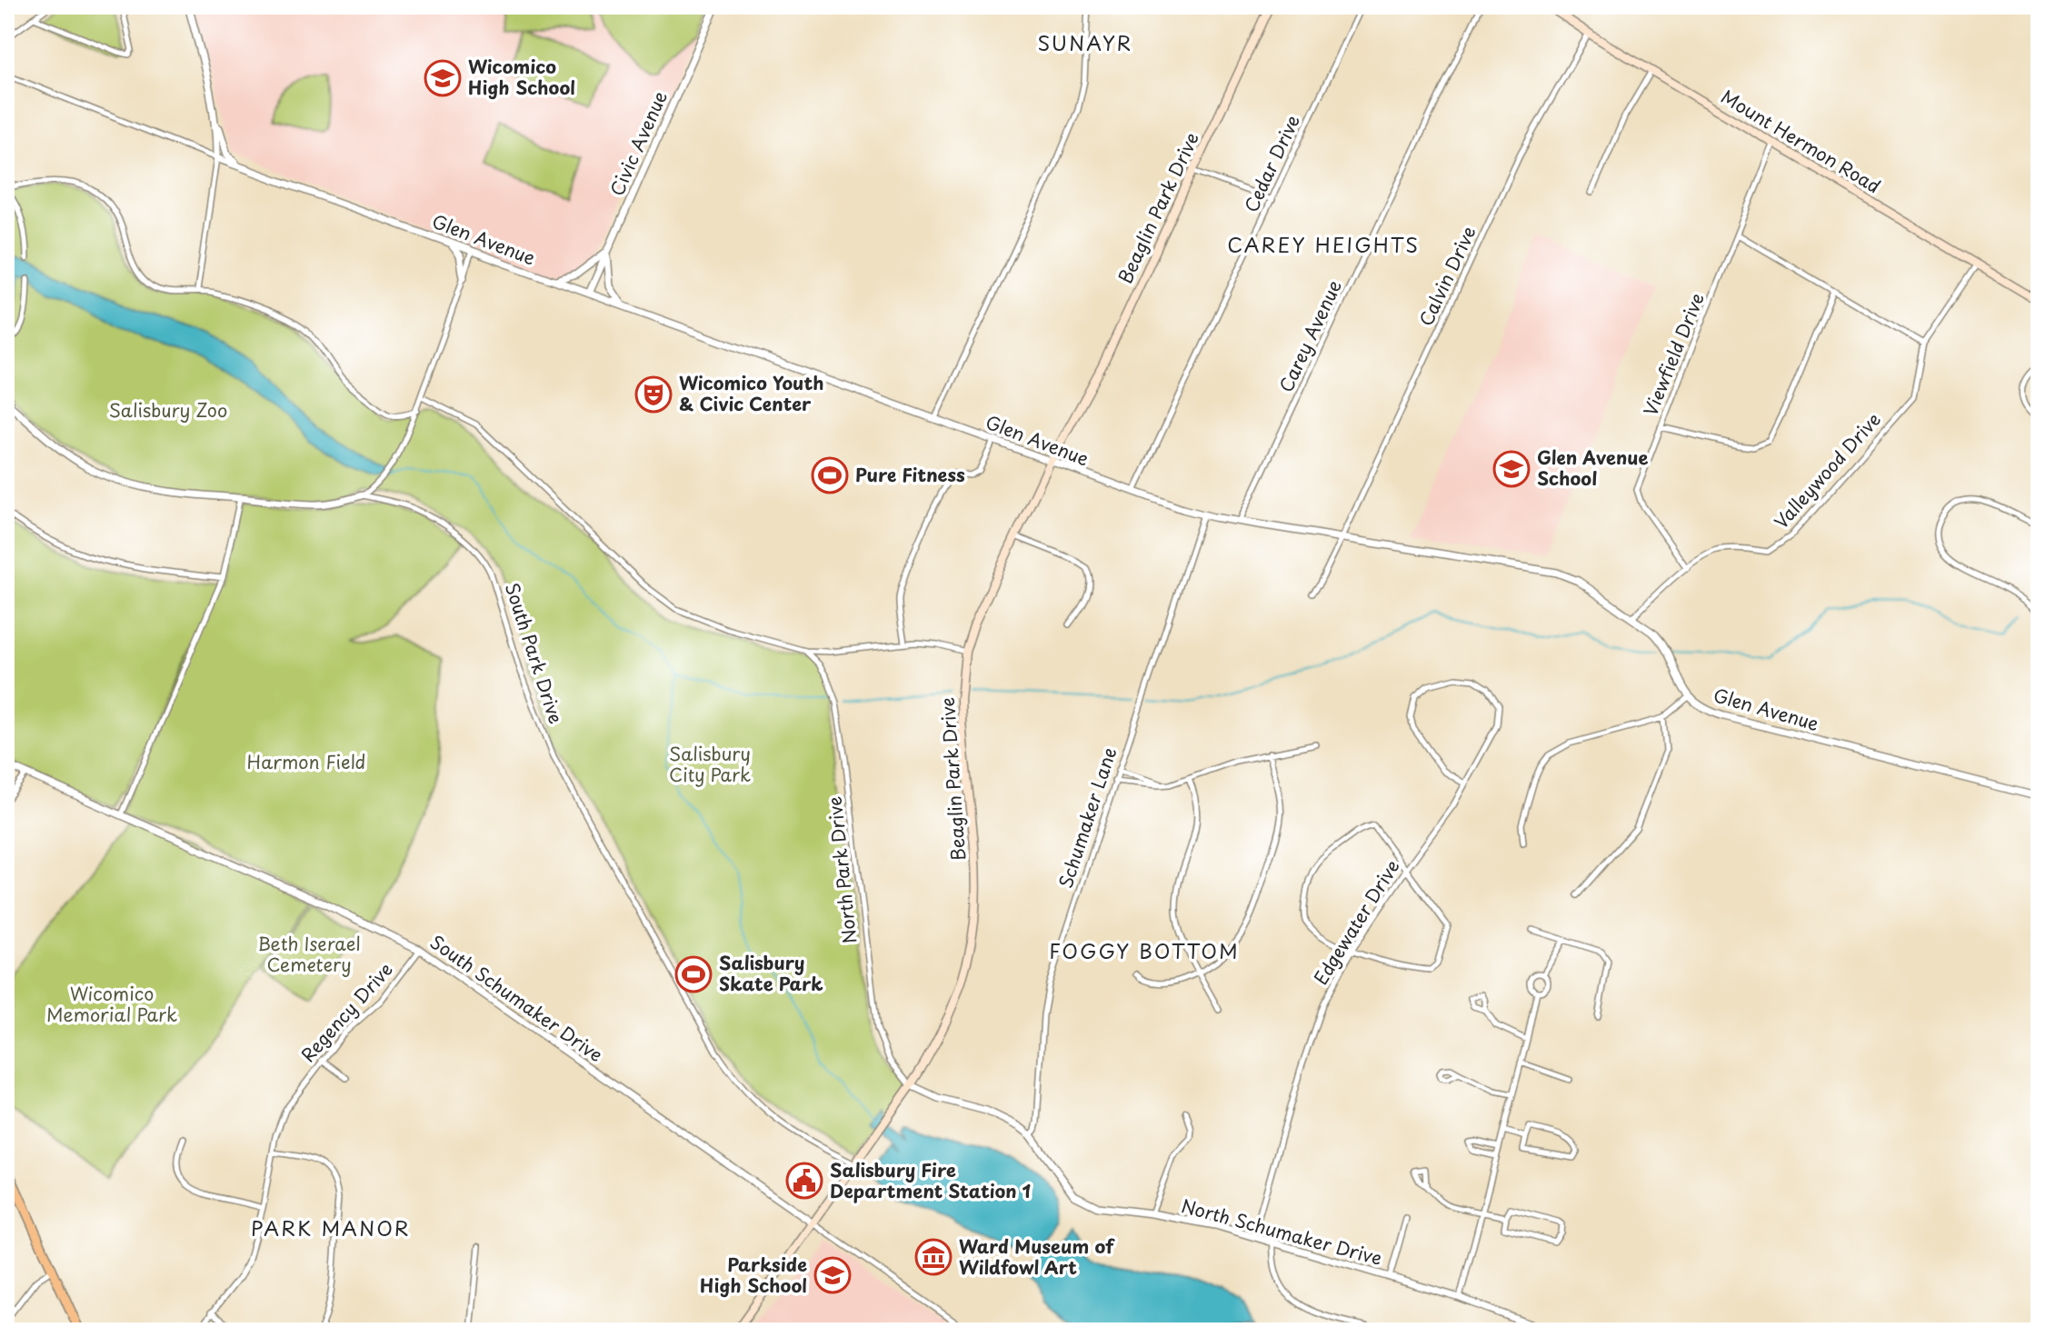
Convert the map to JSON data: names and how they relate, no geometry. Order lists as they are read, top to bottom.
{
  "streets": {
    "main road": ["Mount Hermon Road", "Beaglin Park Drive"],
    "street": [
      "Civic Avenue",
      "Cedar Drive",
      "Glen Avenue",
      "Calvin Drive",
      "Carey Avenue",
      "Viewfield Drive",
      "Valleywood Drive",
      "South Park Drive",
      "Schumaker Lane",
      "North Park Drive",
      "Edgewater Drive",
      "South Schumaker Drive",
      "Regency Drive",
      "North Schumaker Drive"
    ]
  },
  "crossings": [
    ["Mount Hermon Road", "Calvin Drive"],
    ["Mount Hermon Road", "Viewfield Drive"],
    ["Mount Hermon Road", "Valleywood Drive"],
    ["Civic Avenue", "Glen Avenue"],
    ["Cedar Drive", "Glen Avenue"],
    ["Beaglin Park Drive", "Glen Avenue"],
    ["Beaglin Park Drive", "South Park Drive"],
    ["Beaglin Park Drive", "North Park Drive"],
    ["Beaglin Park Drive", "South Schumaker Drive"],
    ["Beaglin Park Drive", "North Schumaker Drive"],
    ["Glen Avenue", "Calvin Drive"],
    ["Glen Avenue", "Carey Avenue"],
    ["Glen Avenue", "Valleywood Drive"],
    ["Glen Avenue", "Schumaker Lane"],
    ["Viewfield Drive", "Valleywood Drive"],
    ["Schumaker Lane", "North Schumaker Drive"],
    ["North Park Drive", "North Schumaker Drive"],
    ["Edgewater Drive", "North Schumaker Drive"],
    ["South Schumaker Drive", "Regency Drive"]
  ],
  "districts": [
    "SUNAYR",
    "CAREY HEIGHTS",
    "FOGGY BOTTOM",
    "PARK MANOR"
  ],
  "parks": [
    "Salisbury Zoo",
    "Salisbury City Park",
    "Harmon Field",
    "Beth Iserael Cemetery",
    "Wicomico Memorial Park"
  ],
  "places": {
    "school or university": ["Wicomico High School", "Glen Avenue School", "Parkside High School"],
    "theatre": ["Wicomico Youth & Civic Center"],
    "sports": ["Pure Fitness", "Salisbury Skate Park"],
    "public building": ["Salisbury Fire Department Station 1"],
    "museum": ["Ward Museum of Wildfowl Art"]
  }
}
